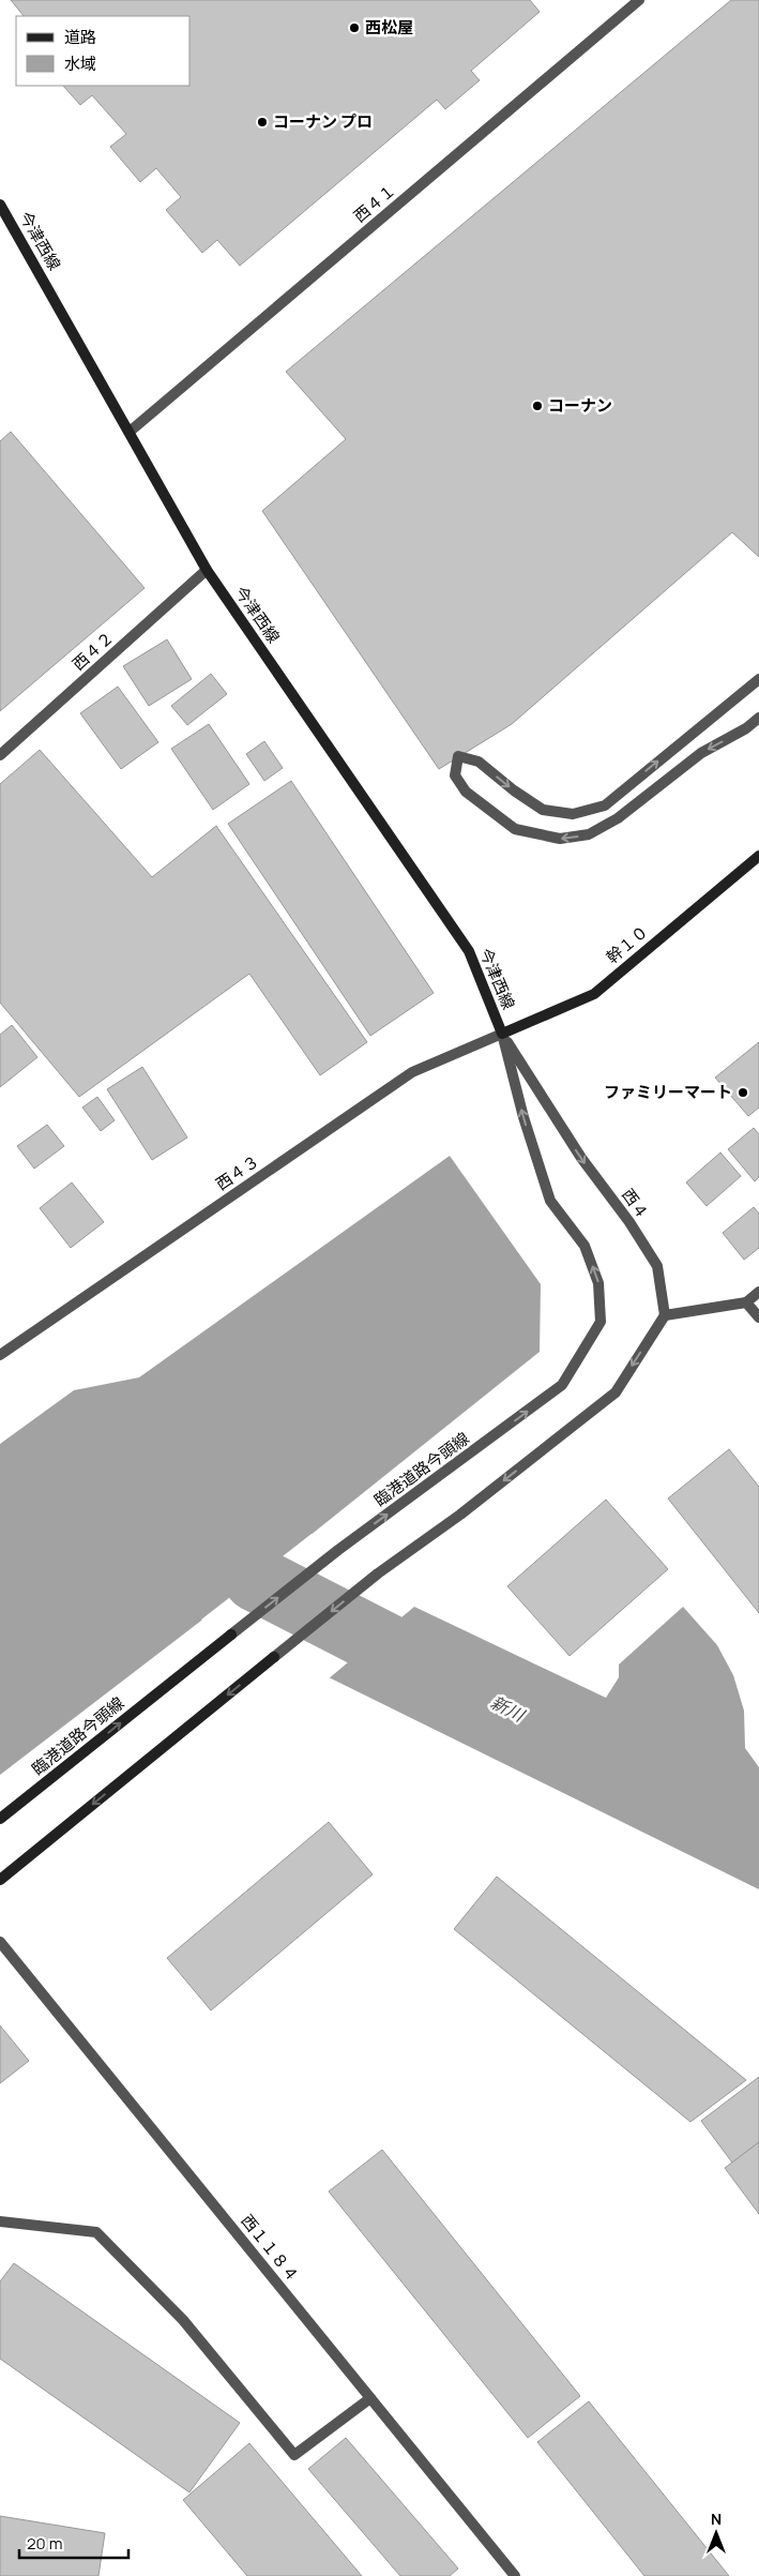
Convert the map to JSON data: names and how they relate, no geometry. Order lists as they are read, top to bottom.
{
  "streets": {
    "street": [
      "西４１",
      "今津西線",
      "西４２",
      "幹１０",
      "西４３",
      "西４",
      "臨港道路今頭線",
      "西１１８４"
    ]
  },
  "crossings": [
    ["西４１", "今津西線"],
    ["今津西線", "西４２"],
    ["今津西線", "幹１０"],
    ["今津西線", "西４３"],
    ["今津西線", "西４"],
    ["今津西線", "臨港道路今頭線"],
    ["幹１０", "西４３"],
    ["幹１０", "西４"],
    ["幹１０", "臨港道路今頭線"],
    ["西４３", "西４"],
    ["西４３", "臨港道路今頭線"],
    ["西４", "臨港道路今頭線"]
  ],
  "one_way": ["西４"],
  "water": ["新川"],
  "places": [
    "西松屋",
    "コーナン プロ",
    "コーナン",
    "ファミリーマート"
  ],
  "legend": ["道路", "水域"],
  "scale_bar": "20 m",
  "north": "top"
}
